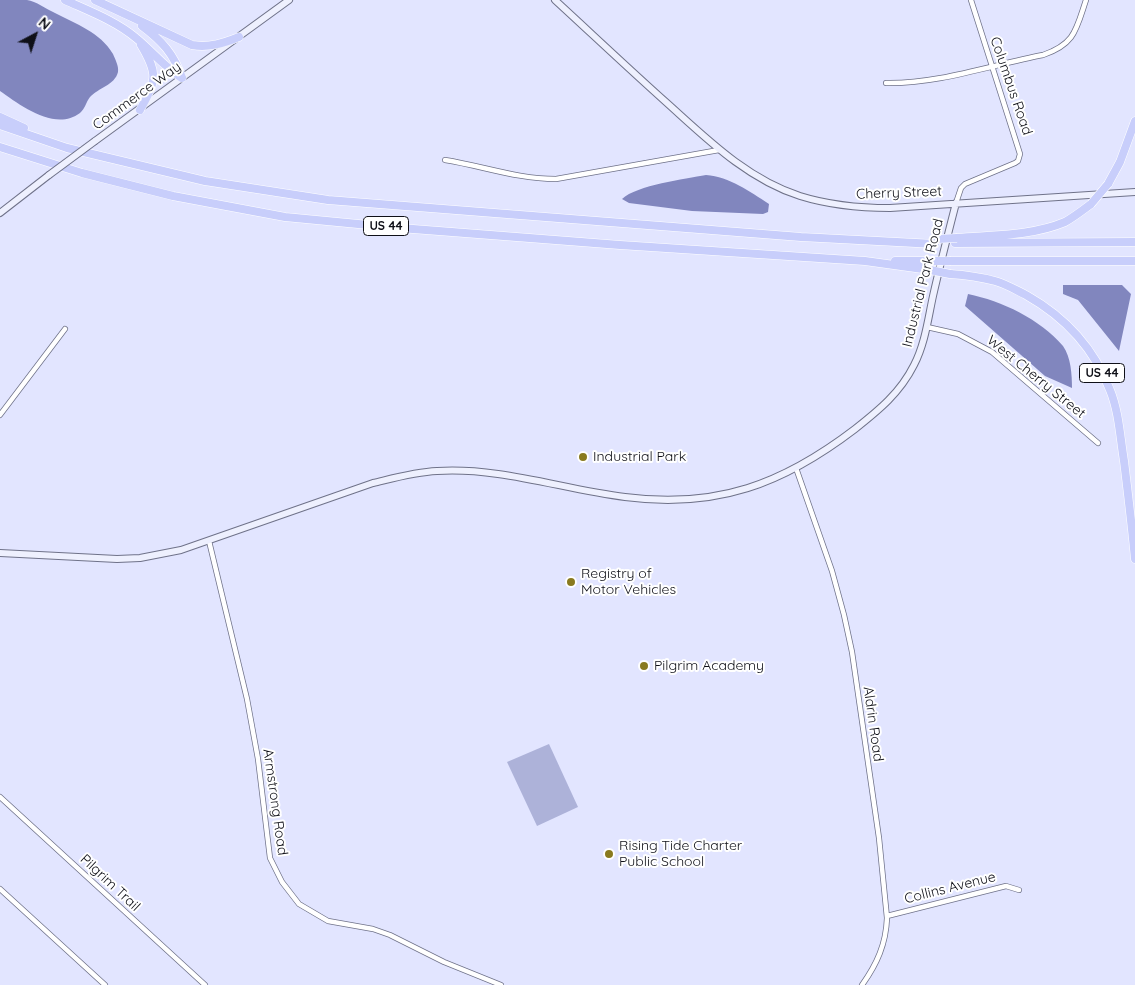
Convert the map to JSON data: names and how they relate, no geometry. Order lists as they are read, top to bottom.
{
  "streets": {
    "highway": ["US 44"],
    "street": [
      "Columbus Road",
      "Commerce Way",
      "Cherry Street",
      "Industrial Park Road",
      "West Cherry Street",
      "Aldrin Road",
      "Armstrong Road",
      "Pilgrim Trail",
      "Collins Avenue"
    ]
  },
  "crossings": [
    ["Columbus Road", "Cherry Street"],
    ["Columbus Road", "Industrial Park Road"],
    ["Cherry Street", "Industrial Park Road"],
    ["Industrial Park Road", "West Cherry Street"],
    ["Industrial Park Road", "Aldrin Road"],
    ["Industrial Park Road", "Armstrong Road"],
    ["Aldrin Road", "Collins Avenue"]
  ],
  "places": [
    "Industrial Park",
    "Registry of Motor Vehicles",
    "Pilgrim Academy",
    "Rising Tide Charter Public School"
  ],
  "north": "top right"
}
